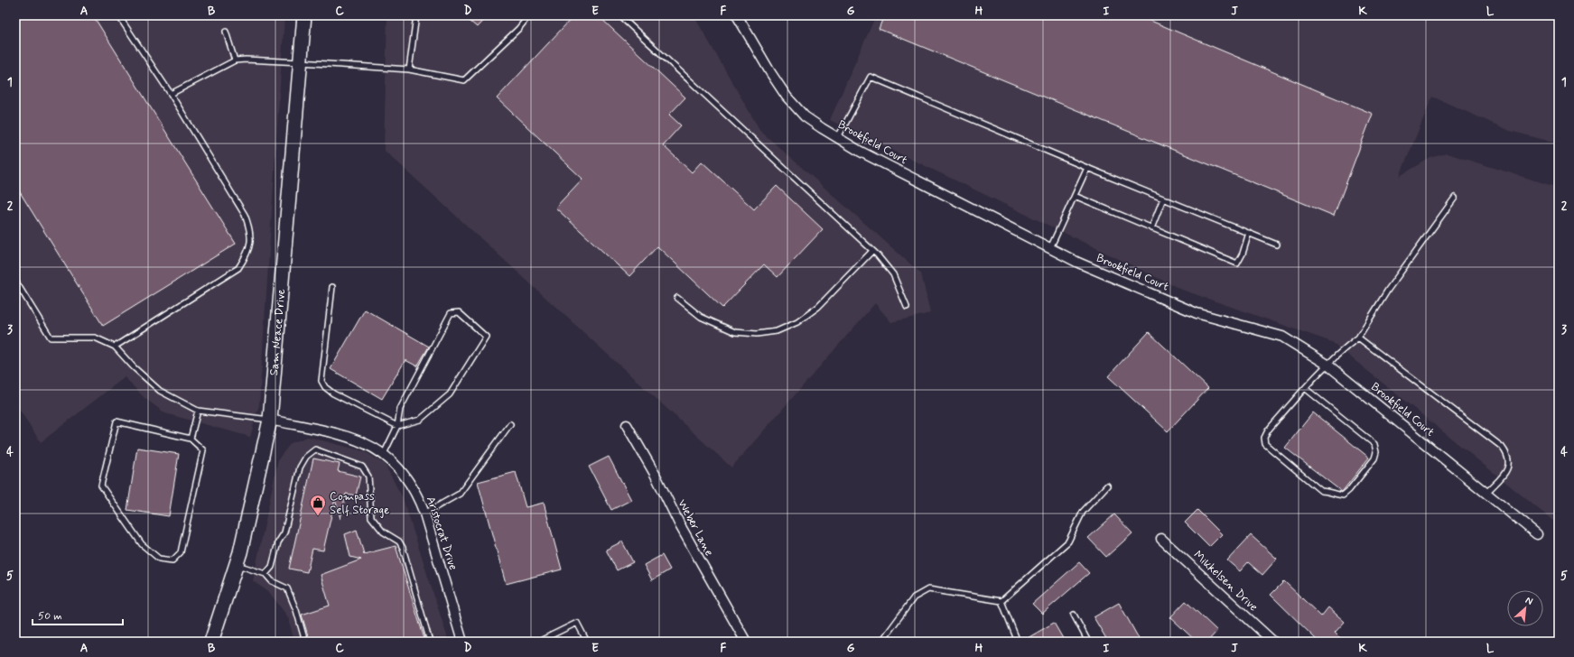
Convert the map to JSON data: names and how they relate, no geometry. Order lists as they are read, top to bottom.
{
  "streets": {
    "street": [
      "Brookfield Court",
      "Sam Neace Drive",
      "Weber Lane",
      "Aristocrat Drive",
      "Mikkelsen Drive"
    ]
  },
  "crossings": [
    ["Sam Neace Drive", "Aristocrat Drive"]
  ],
  "places": {
    "shop": ["Compass Self Storage"]
  },
  "scale_bar": "50 m",
  "north": "top right",
  "grid": {
    "columns": [
      "A",
      "B",
      "C",
      "D",
      "E",
      "F",
      "G",
      "H",
      "I",
      "J",
      "K",
      "L"
    ],
    "rows": [
      "1",
      "2",
      "3",
      "4",
      "5"
    ]
  }
}
